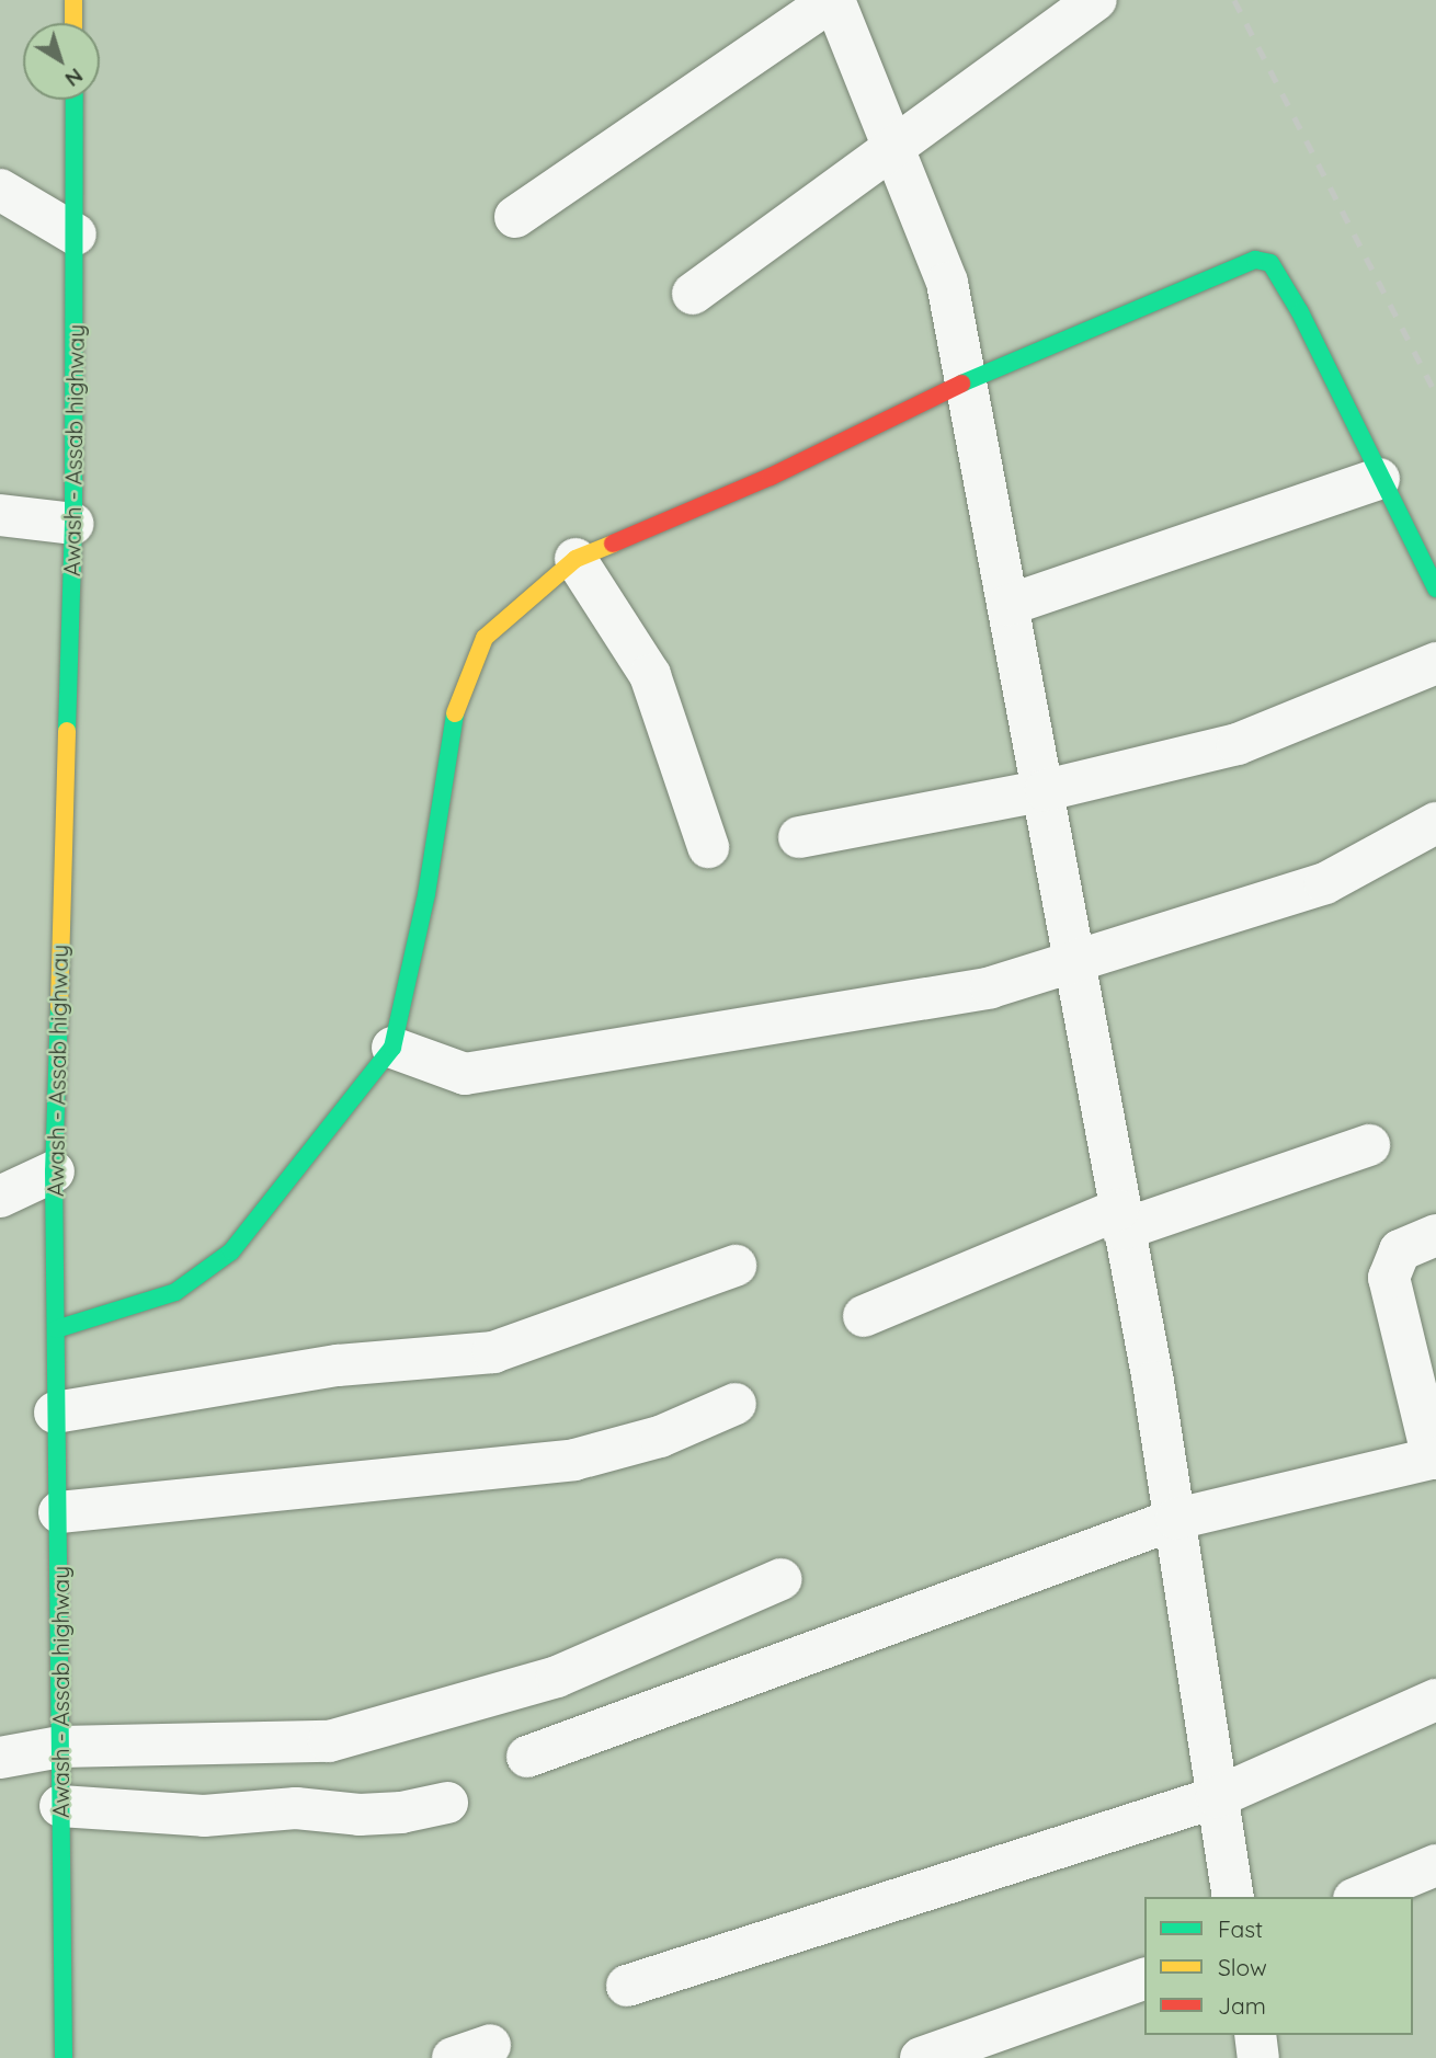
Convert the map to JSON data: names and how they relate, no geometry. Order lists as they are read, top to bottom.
{
  "streets": {
    "street": ["Awash - Assab highway"]
  },
  "legend": ["Fast", "Slow", "Jam"],
  "north": "bottom right"
}
